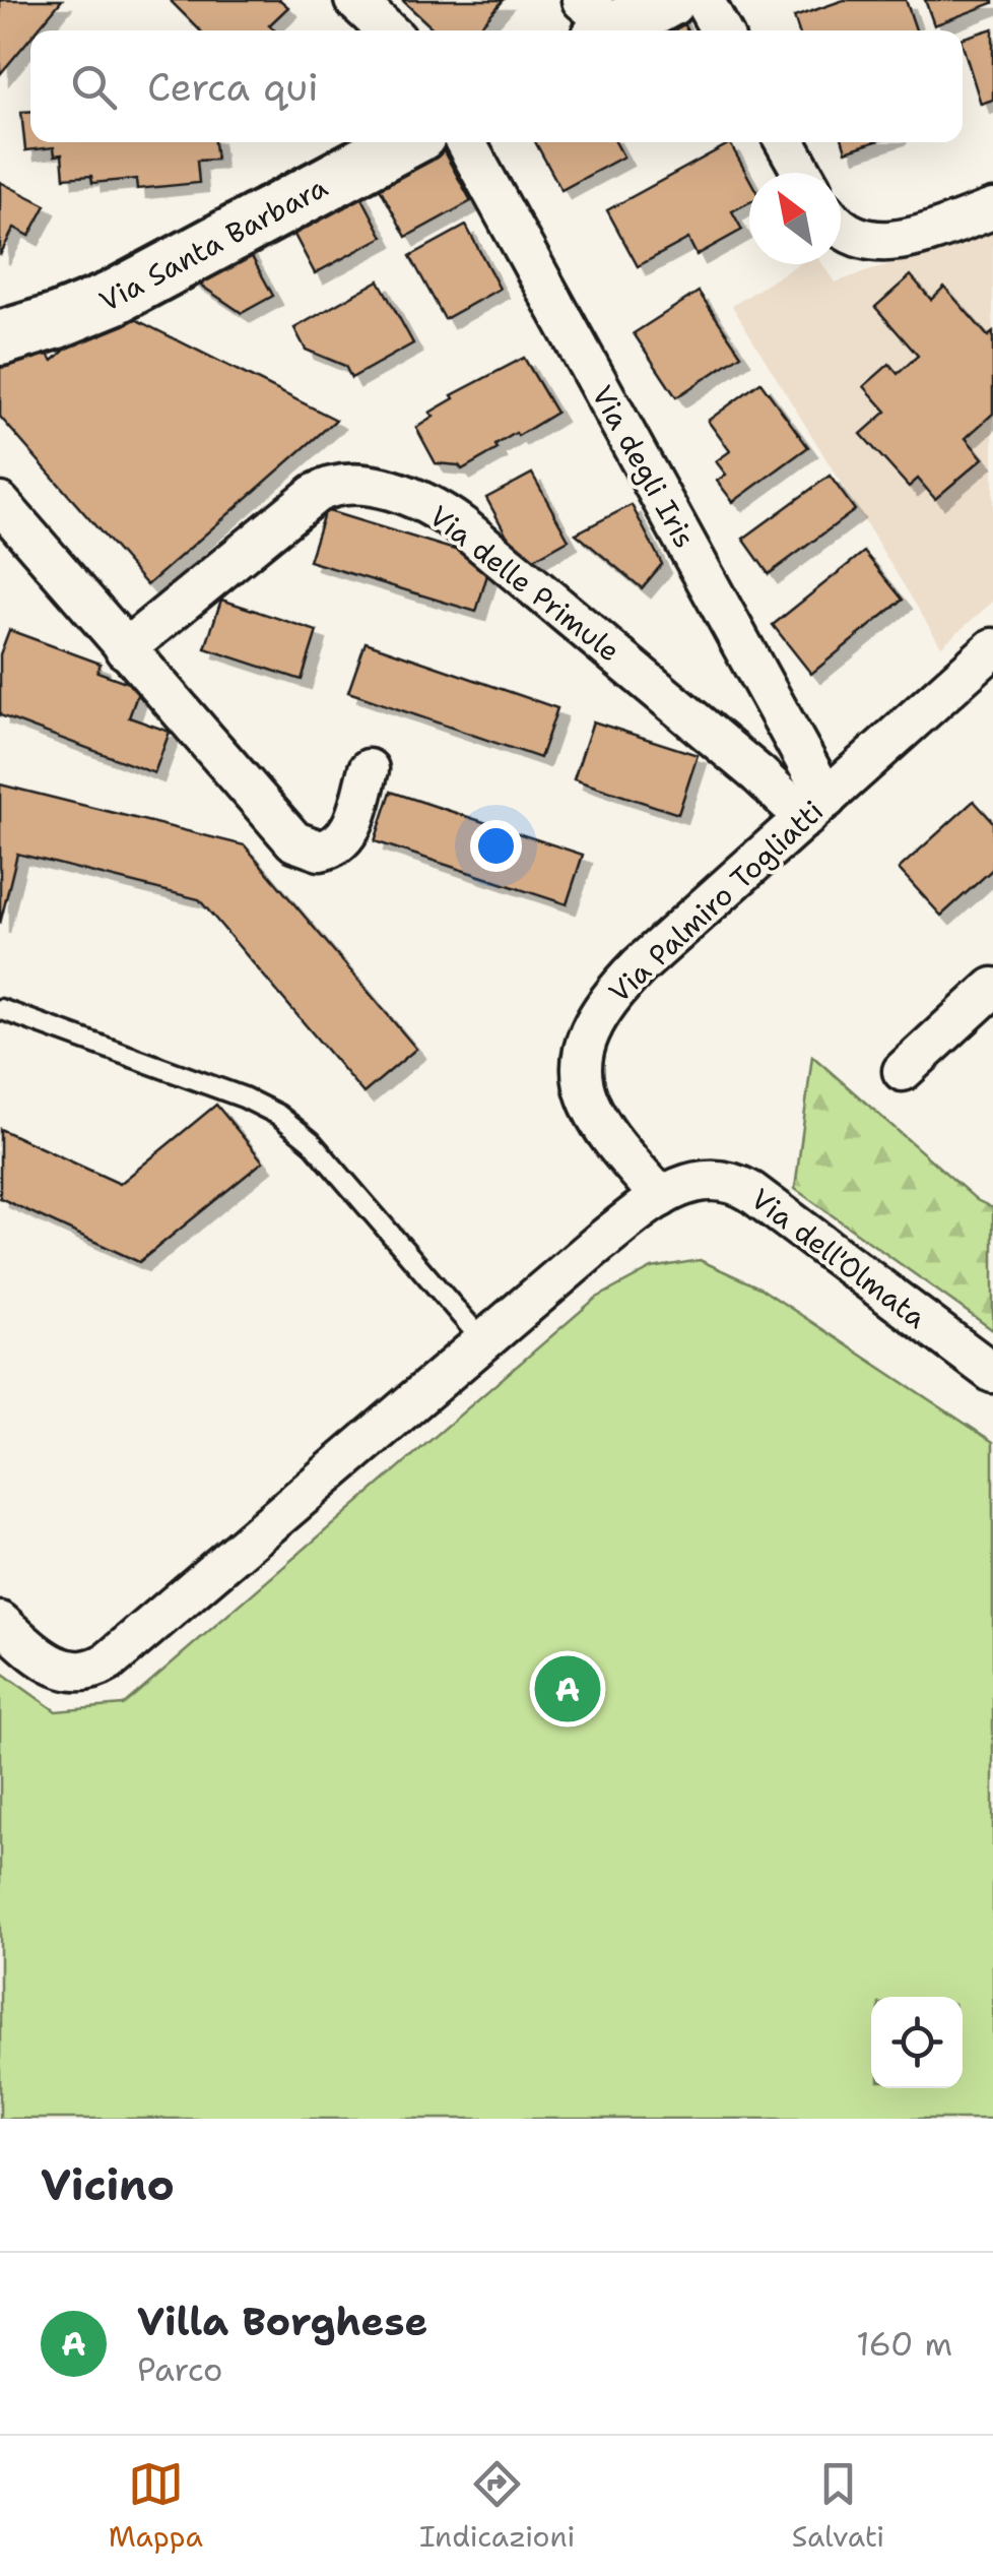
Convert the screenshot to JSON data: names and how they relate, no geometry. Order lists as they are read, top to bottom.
{
  "streets": {
    "street": [
      "Via Santa Barbara",
      "Via degli Iris",
      "Via delle Primule",
      "Via Palmiro Togliatti",
      "Via dell'Olmata"
    ]
  },
  "crossings": [
    ["Via degli Iris", "Via delle Primule"],
    ["Via degli Iris", "Via Palmiro Togliatti"],
    ["Via delle Primule", "Via Palmiro Togliatti"],
    ["Via Palmiro Togliatti", "Via dell'Olmata"]
  ],
  "north": "top left",
  "page": {
    "search": "Cerca qui",
    "pins": "A",
    "heading": "Vicino",
    "list": [
      {
        "mark": "A",
        "name": "Villa Borghese",
        "note": "Parco",
        "value": "160 m"
      }
    ],
    "nav": ["Mappa", "Indicazioni", "Salvati"]
  }
}
